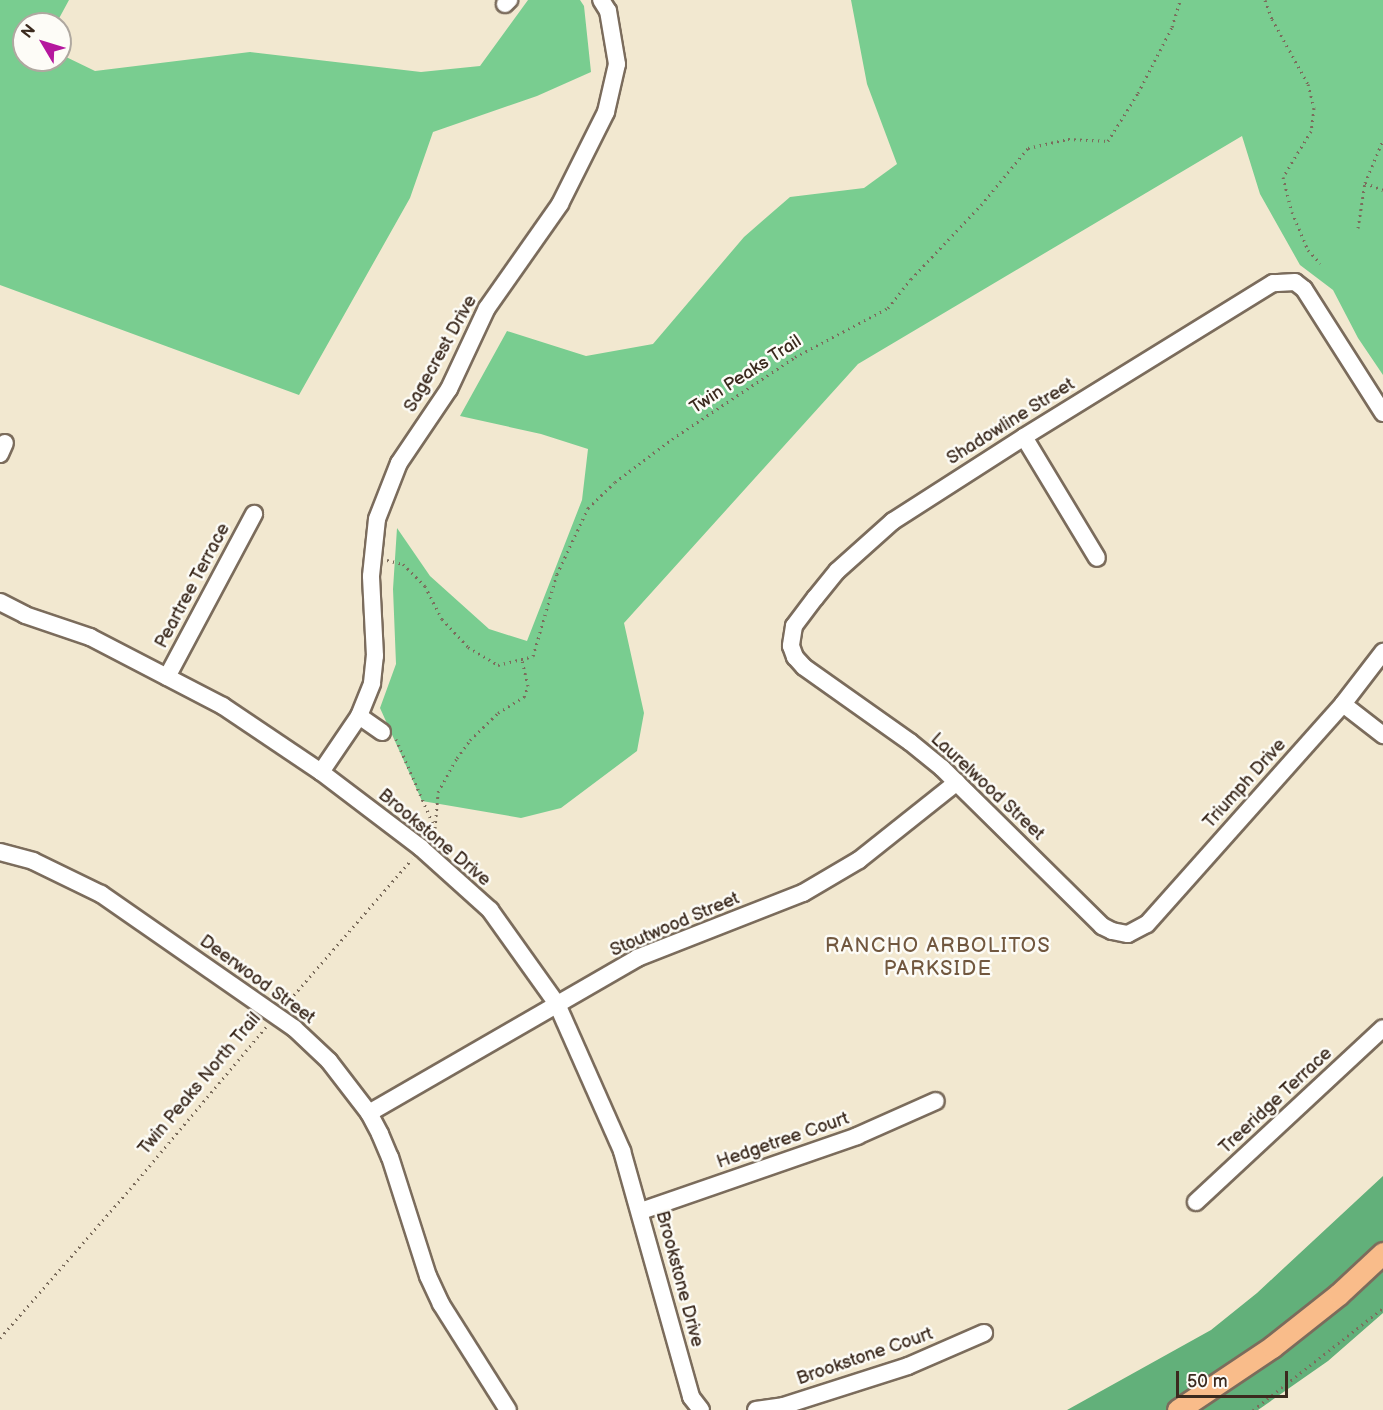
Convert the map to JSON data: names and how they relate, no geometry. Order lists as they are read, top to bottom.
{
  "streets": {
    "street": [
      "Sagecrest Drive",
      "Shadowline Street",
      "Peartree Terrace",
      "Triumph Drive",
      "Laurelwood Street",
      "Brookstone Drive",
      "Stoutwood Street",
      "Deerwood Street",
      "Treeridge Terrace",
      "Hedgetree Court",
      "Brookstone Court"
    ],
    "path": ["Twin Peaks Trail", "Twin Peaks North Trail"]
  },
  "crossings": [
    ["Sagecrest Drive", "Brookstone Drive"],
    ["Shadowline Street", "Laurelwood Street"],
    ["Peartree Terrace", "Brookstone Drive"],
    ["Triumph Drive", "Laurelwood Street"],
    ["Laurelwood Street", "Stoutwood Street"],
    ["Brookstone Drive", "Stoutwood Street"],
    ["Brookstone Drive", "Twin Peaks North Trail"],
    ["Brookstone Drive", "Hedgetree Court"],
    ["Stoutwood Street", "Deerwood Street"],
    ["Deerwood Street", "Twin Peaks North Trail"]
  ],
  "districts": ["RANCHO ARBOLITOS PARKSIDE"],
  "scale_bar": "50 m",
  "north": "top left"
}
